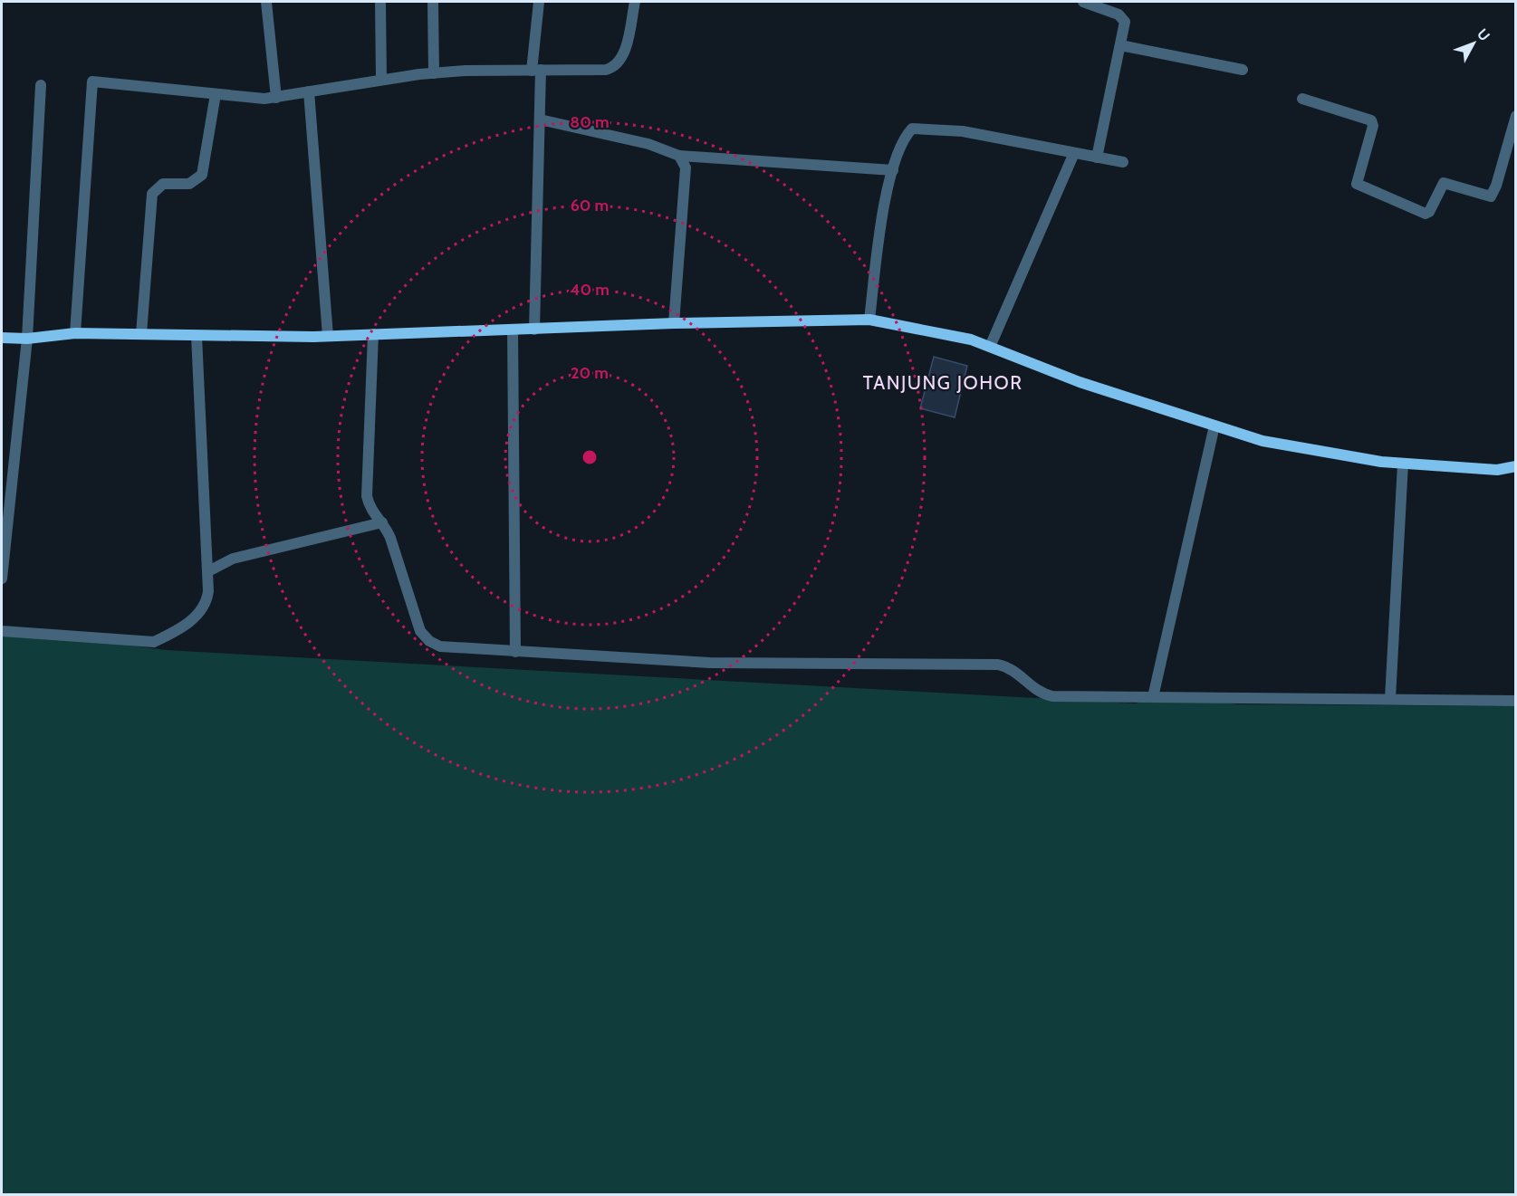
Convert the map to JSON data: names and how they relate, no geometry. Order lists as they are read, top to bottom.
{
  "districts": ["TANJUNG JOHOR"],
  "north": "top right",
  "rings": [
    "80 m",
    "60 m",
    "40 m",
    "20 m"
  ]
}
